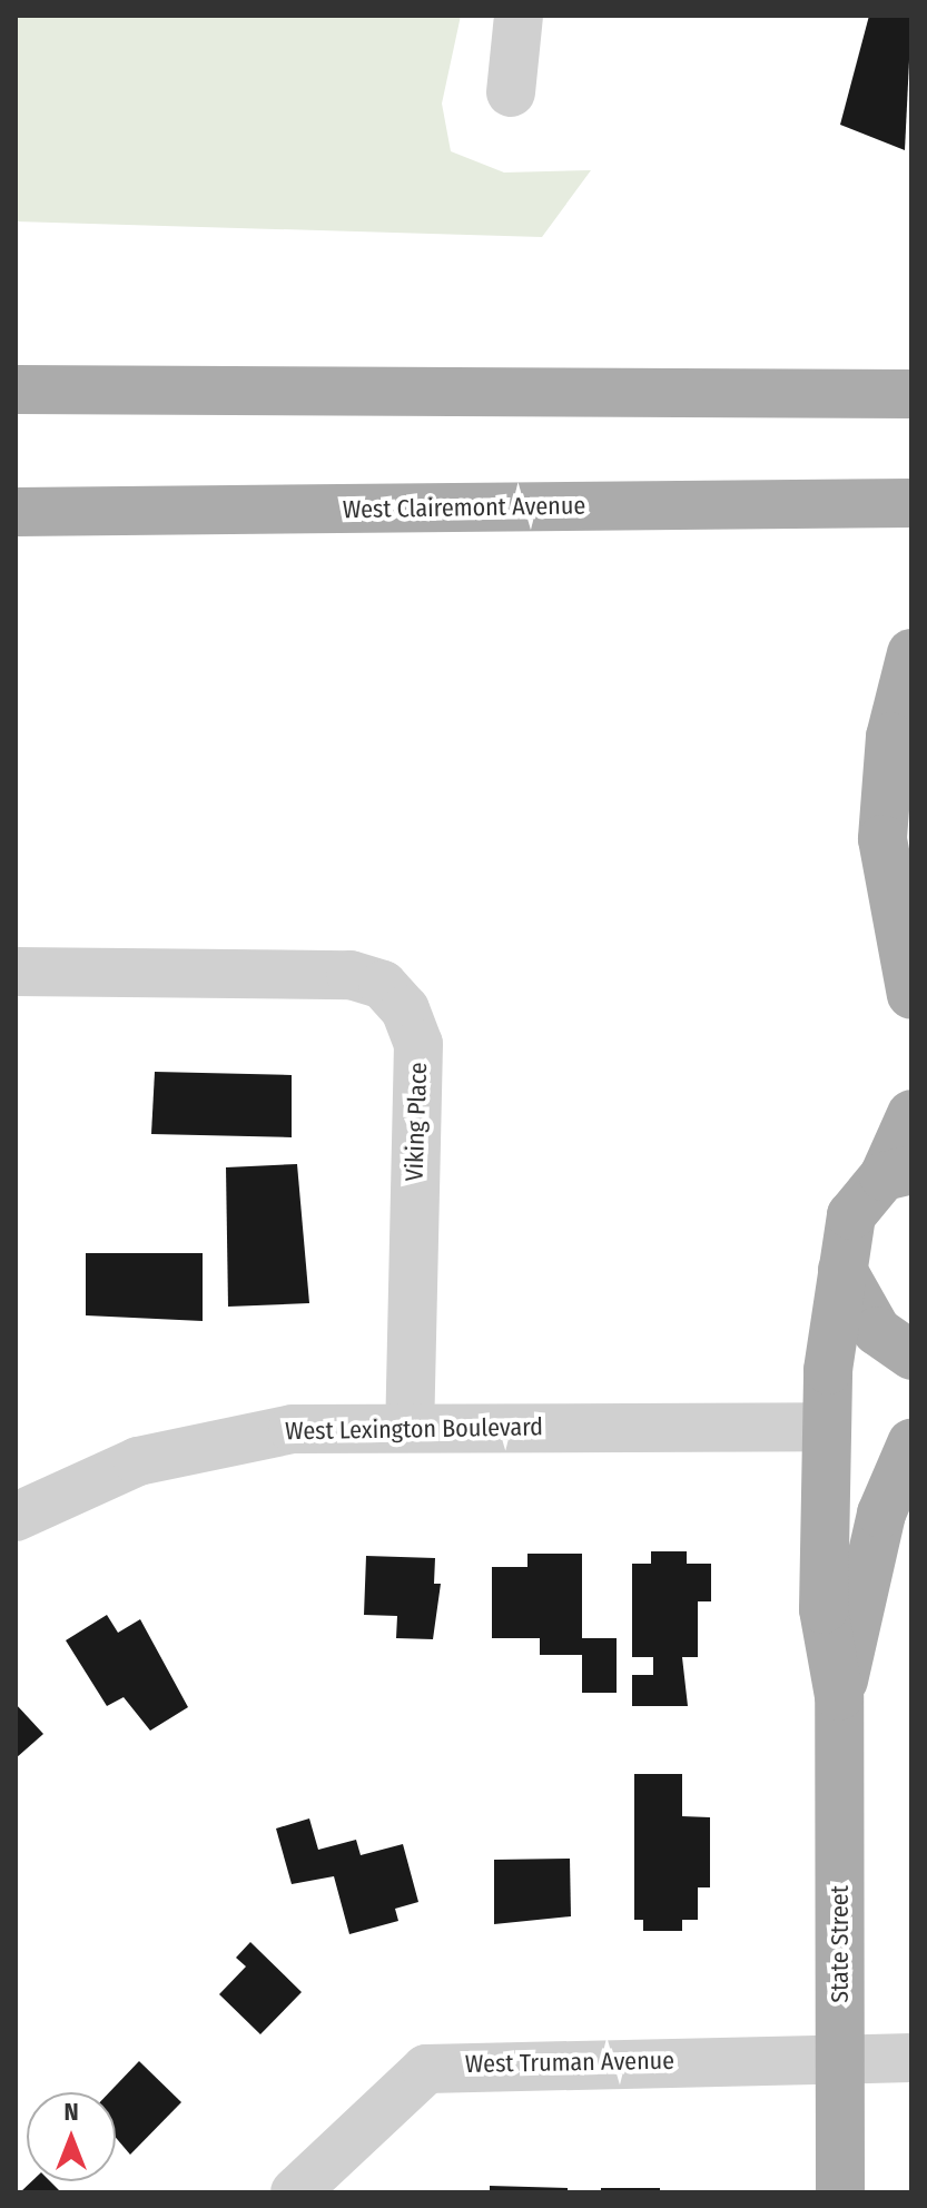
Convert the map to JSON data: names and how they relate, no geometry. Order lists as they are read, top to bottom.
{
  "streets": {
    "main road": ["West Clairemont Avenue", "State Street"],
    "street": ["Viking Place", "West Lexington Boulevard", "West Truman Avenue"]
  },
  "crossings": [
    ["Viking Place", "West Lexington Boulevard"],
    ["West Lexington Boulevard", "State Street"],
    ["State Street", "West Truman Avenue"]
  ],
  "north": "top"
}
